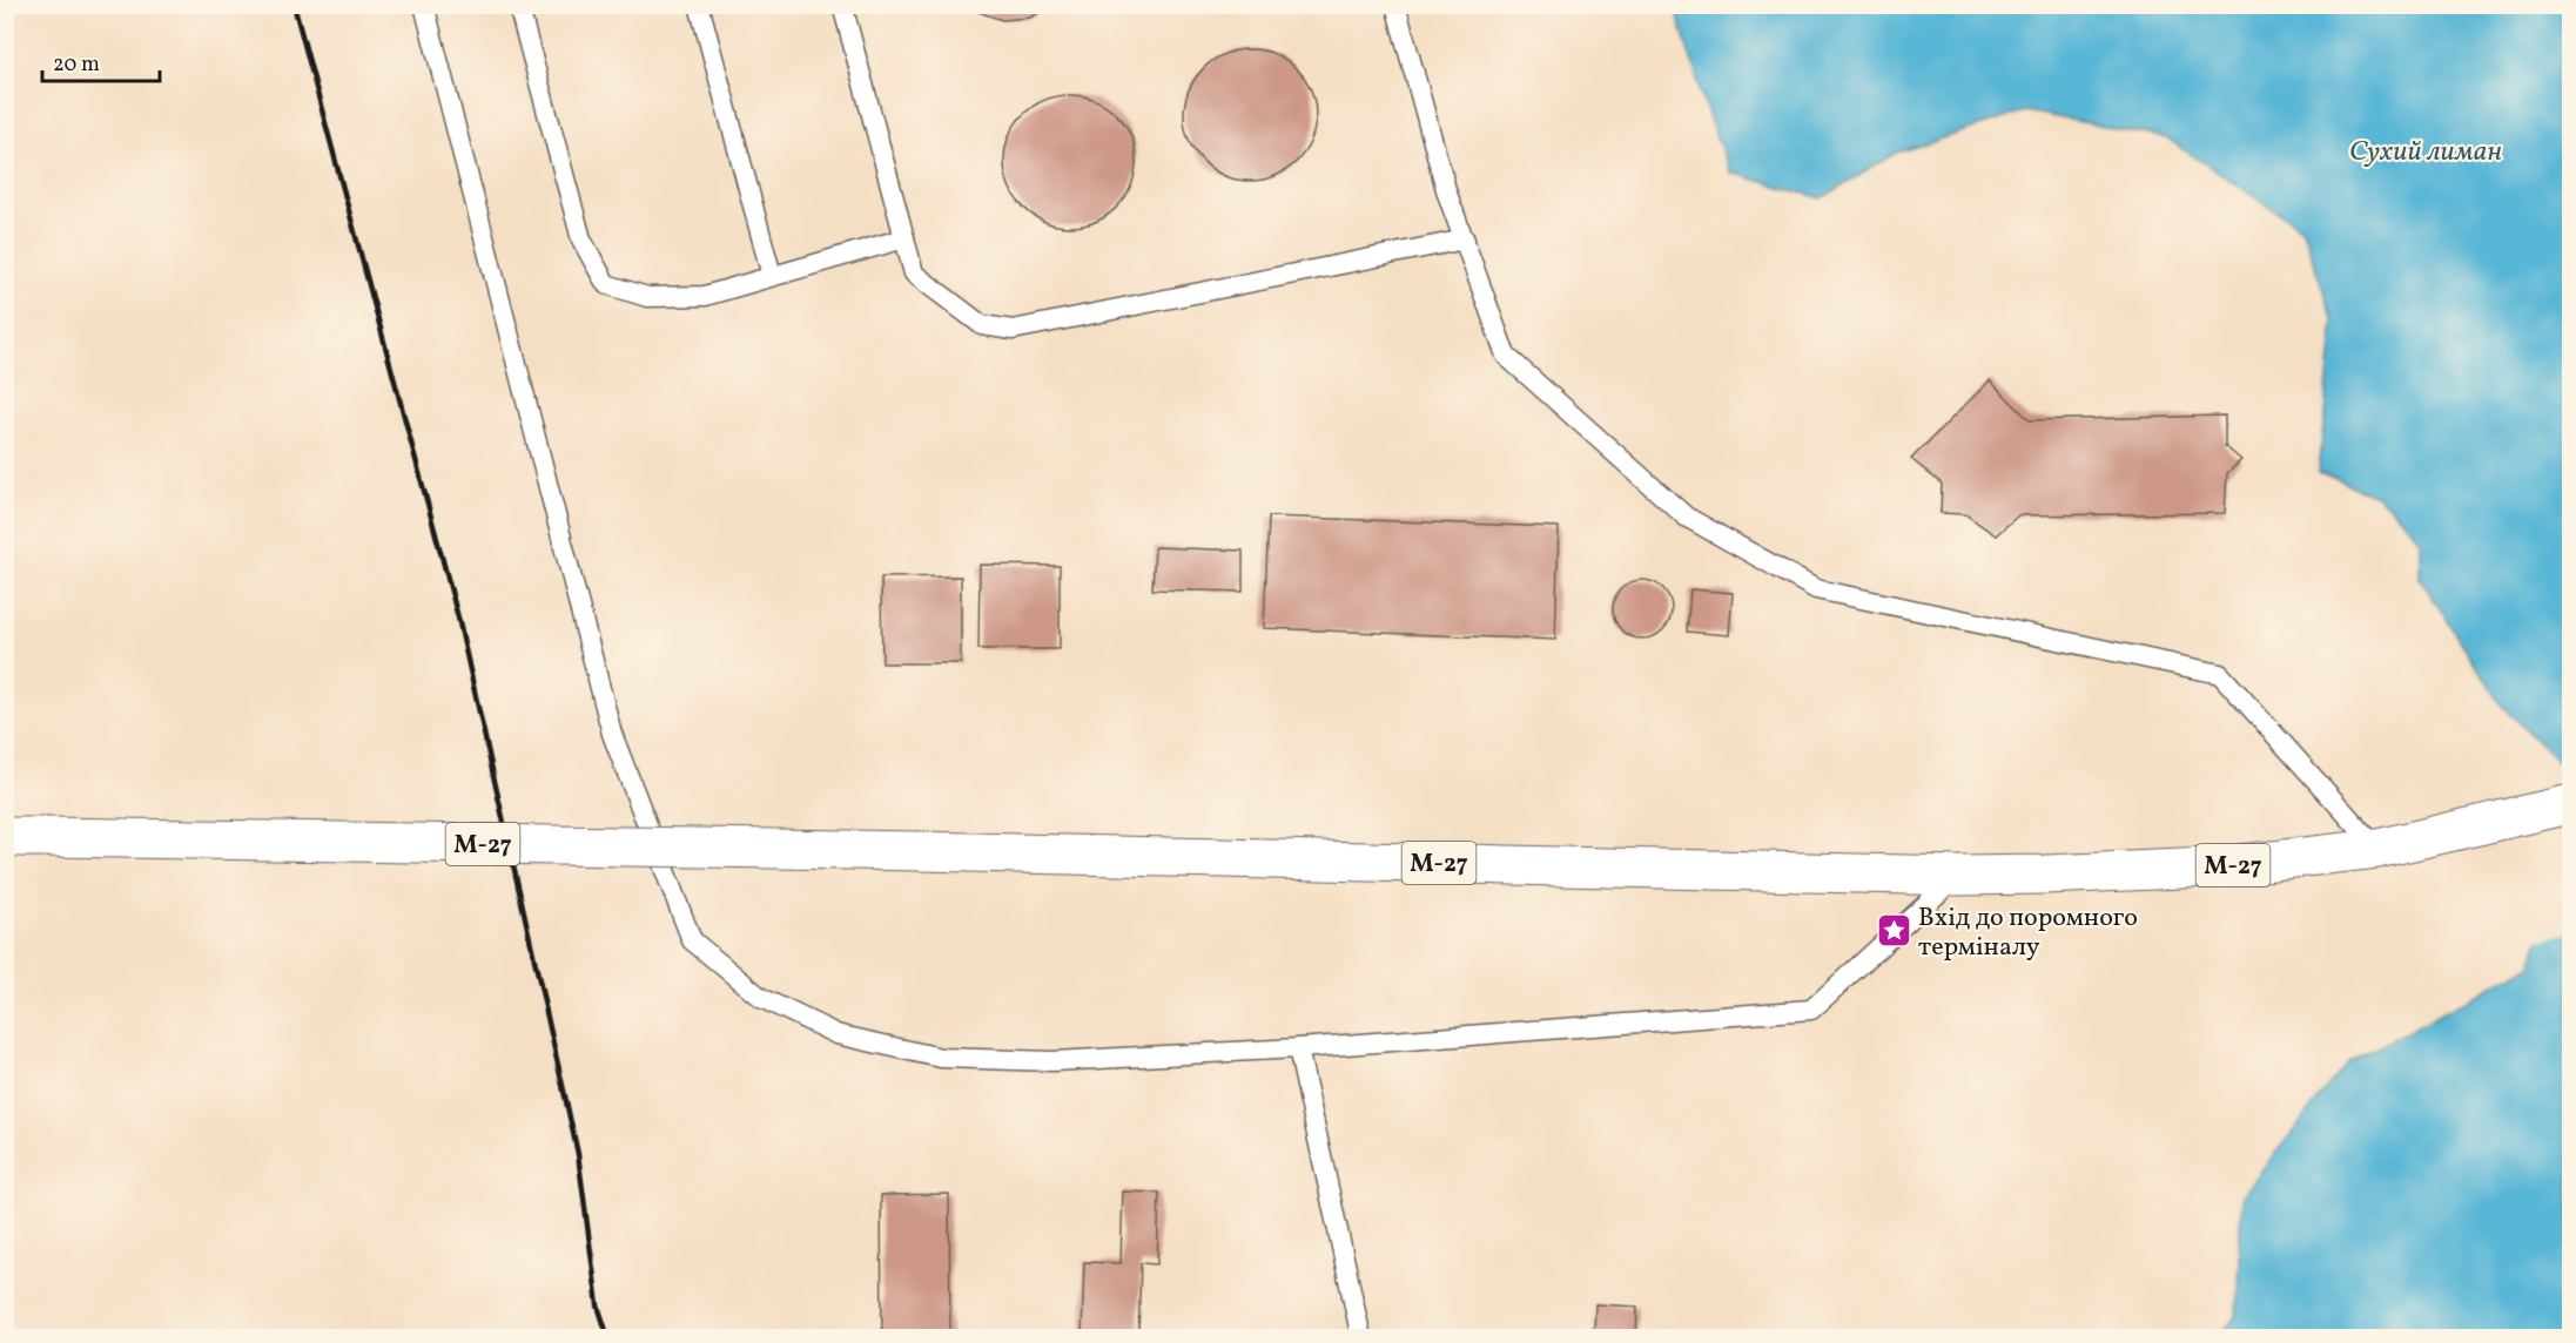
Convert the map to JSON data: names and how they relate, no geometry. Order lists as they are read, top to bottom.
{
  "streets": {
    "main road": ["М-27"]
  },
  "water": ["Сухий лиман"],
  "places": {
    "place": ["Вхід до поромного терміналу"]
  },
  "scale_bar": "20 m"
}
